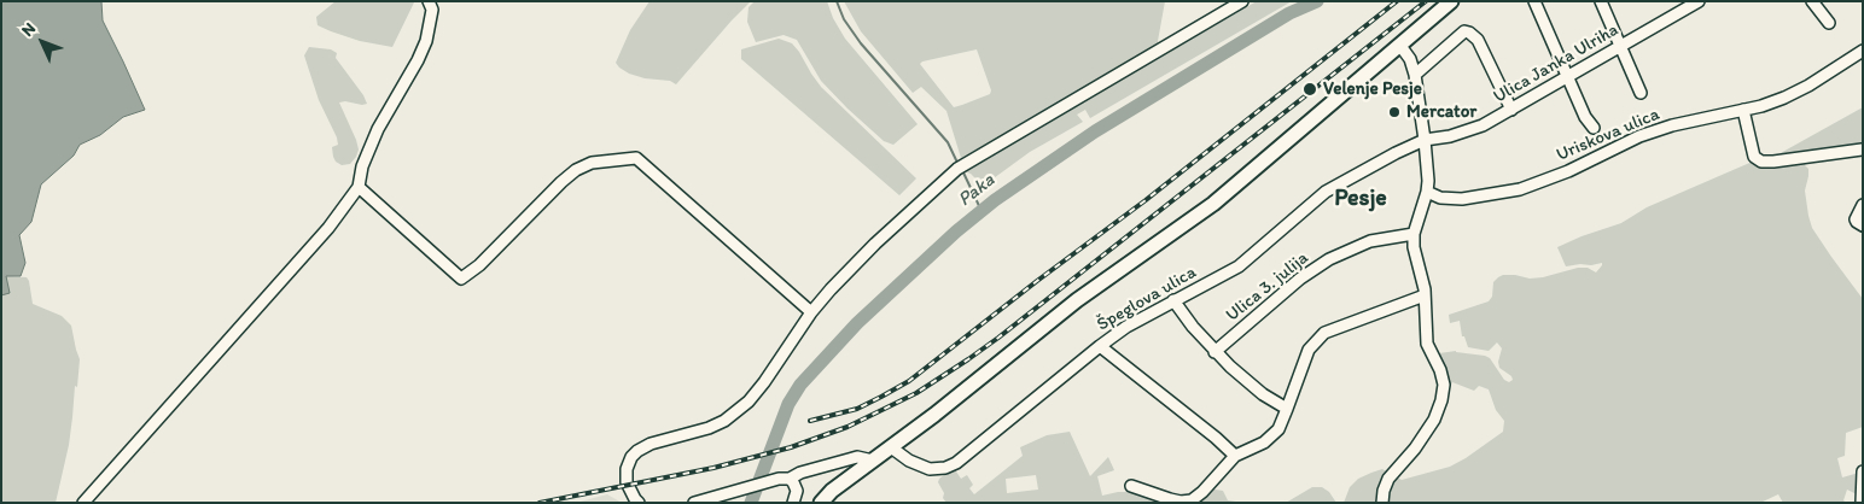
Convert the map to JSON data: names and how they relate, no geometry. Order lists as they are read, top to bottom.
{
  "streets": {
    "street": [
      "Ulica Janka Ulriha",
      "Uriskova ulica",
      "Ulica 3. julija",
      "Špeglova ulica"
    ]
  },
  "crossings": [
    ["Ulica Janka Ulriha", "Špeglova ulica"]
  ],
  "districts": ["Pesje"],
  "water": ["Paka"],
  "places": ["Velenje Pesje", "Mercator"],
  "north": "top left"
}
